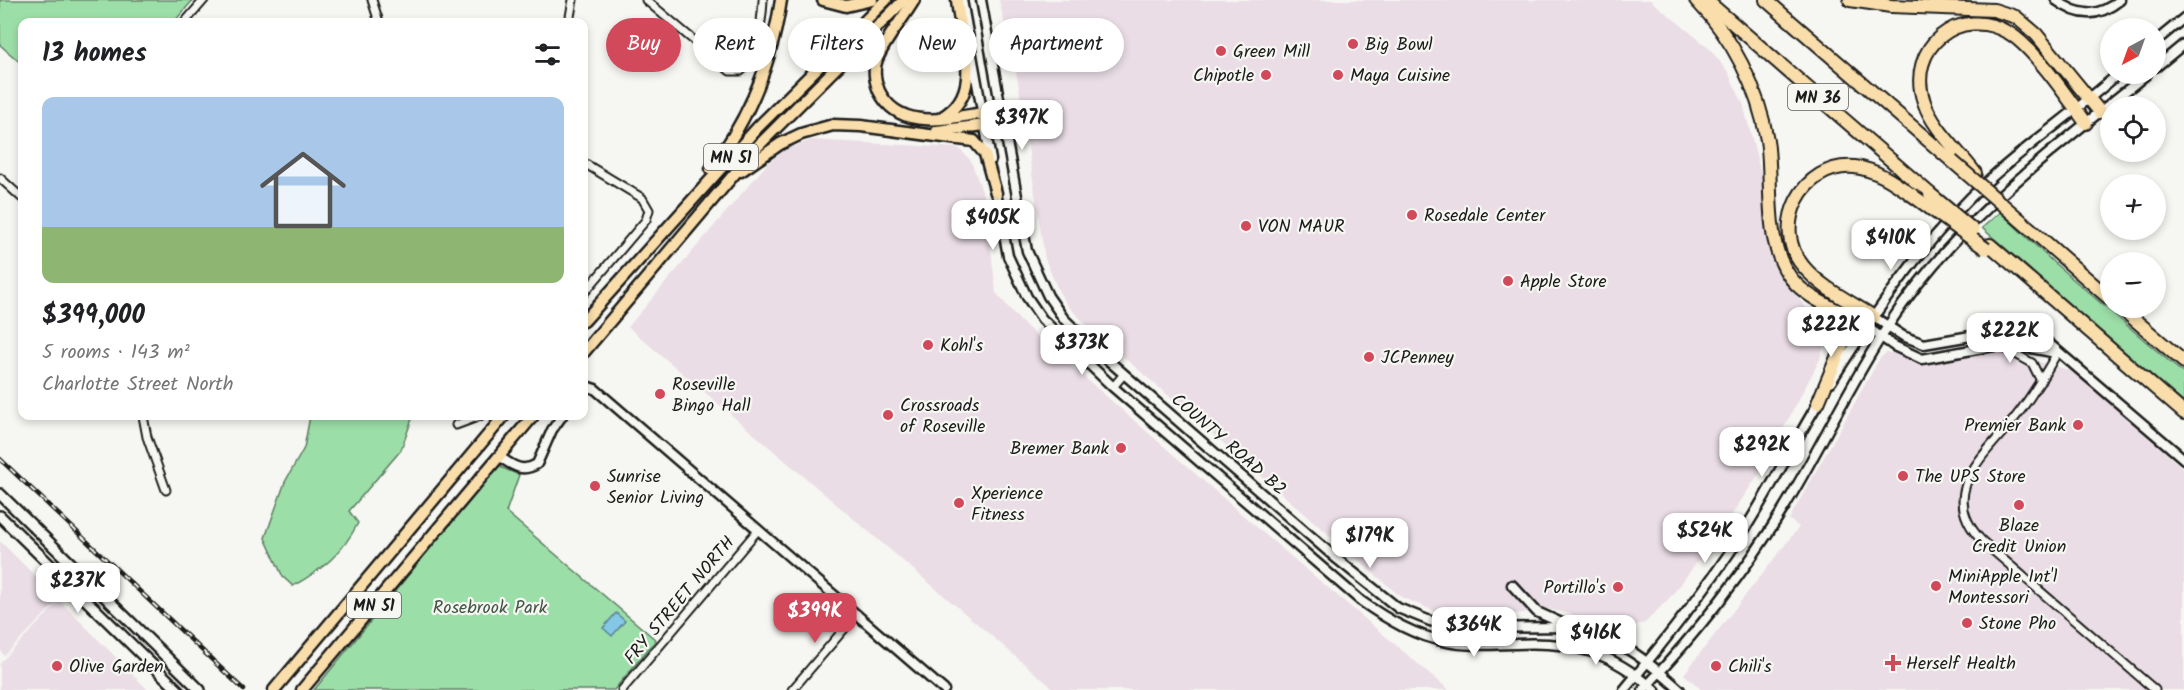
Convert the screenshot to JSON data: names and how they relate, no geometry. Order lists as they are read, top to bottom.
{
  "streets": {
    "highway": ["MN 36", "MN 51"],
    "street": ["COUNTY ROAD B2", "FRY STREET NORTH"]
  },
  "parks": ["Rosebrook Park"],
  "places": {
    "other": [
      "Big Bowl",
      "Green Mill",
      "Chipotle",
      "Maya Cuisine",
      "Rosedale Center",
      "VON MAUR",
      "Apple Store",
      "Kohl's",
      "JCPenney",
      "Roseville Bingo Hall",
      "Crossroads of Roseville",
      "Premier Bank",
      "Bremer Bank",
      "The UPS Store",
      "Sunrise Senior Living",
      "Xperience Fitness",
      "Blaze Credit Union",
      "MiniApple Int'l Montessori",
      "Portillo's",
      "Stone Pho",
      "Olive Garden",
      "Chili's"
    ],
    "health": ["Herself Health"]
  },
  "north": "bottom left",
  "page": {
    "map_buttons": ["+", "−"],
    "chip": [
      "Buy",
      "Rent",
      "Filters",
      "New",
      "Apartment"
    ],
    "heading": "13 homes",
    "list": [
      {
        "name": "$399,000",
        "note": "5 rooms · 143 m² · Charlotte Street North"
      }
    ],
    "price": [
      "$397K",
      "$405K",
      "$410K",
      "$222K",
      "$222K",
      "$373K",
      "$292K",
      "$524K",
      "$179K",
      "$237K",
      "$399K",
      "$364K",
      "$416K"
    ]
  }
}
